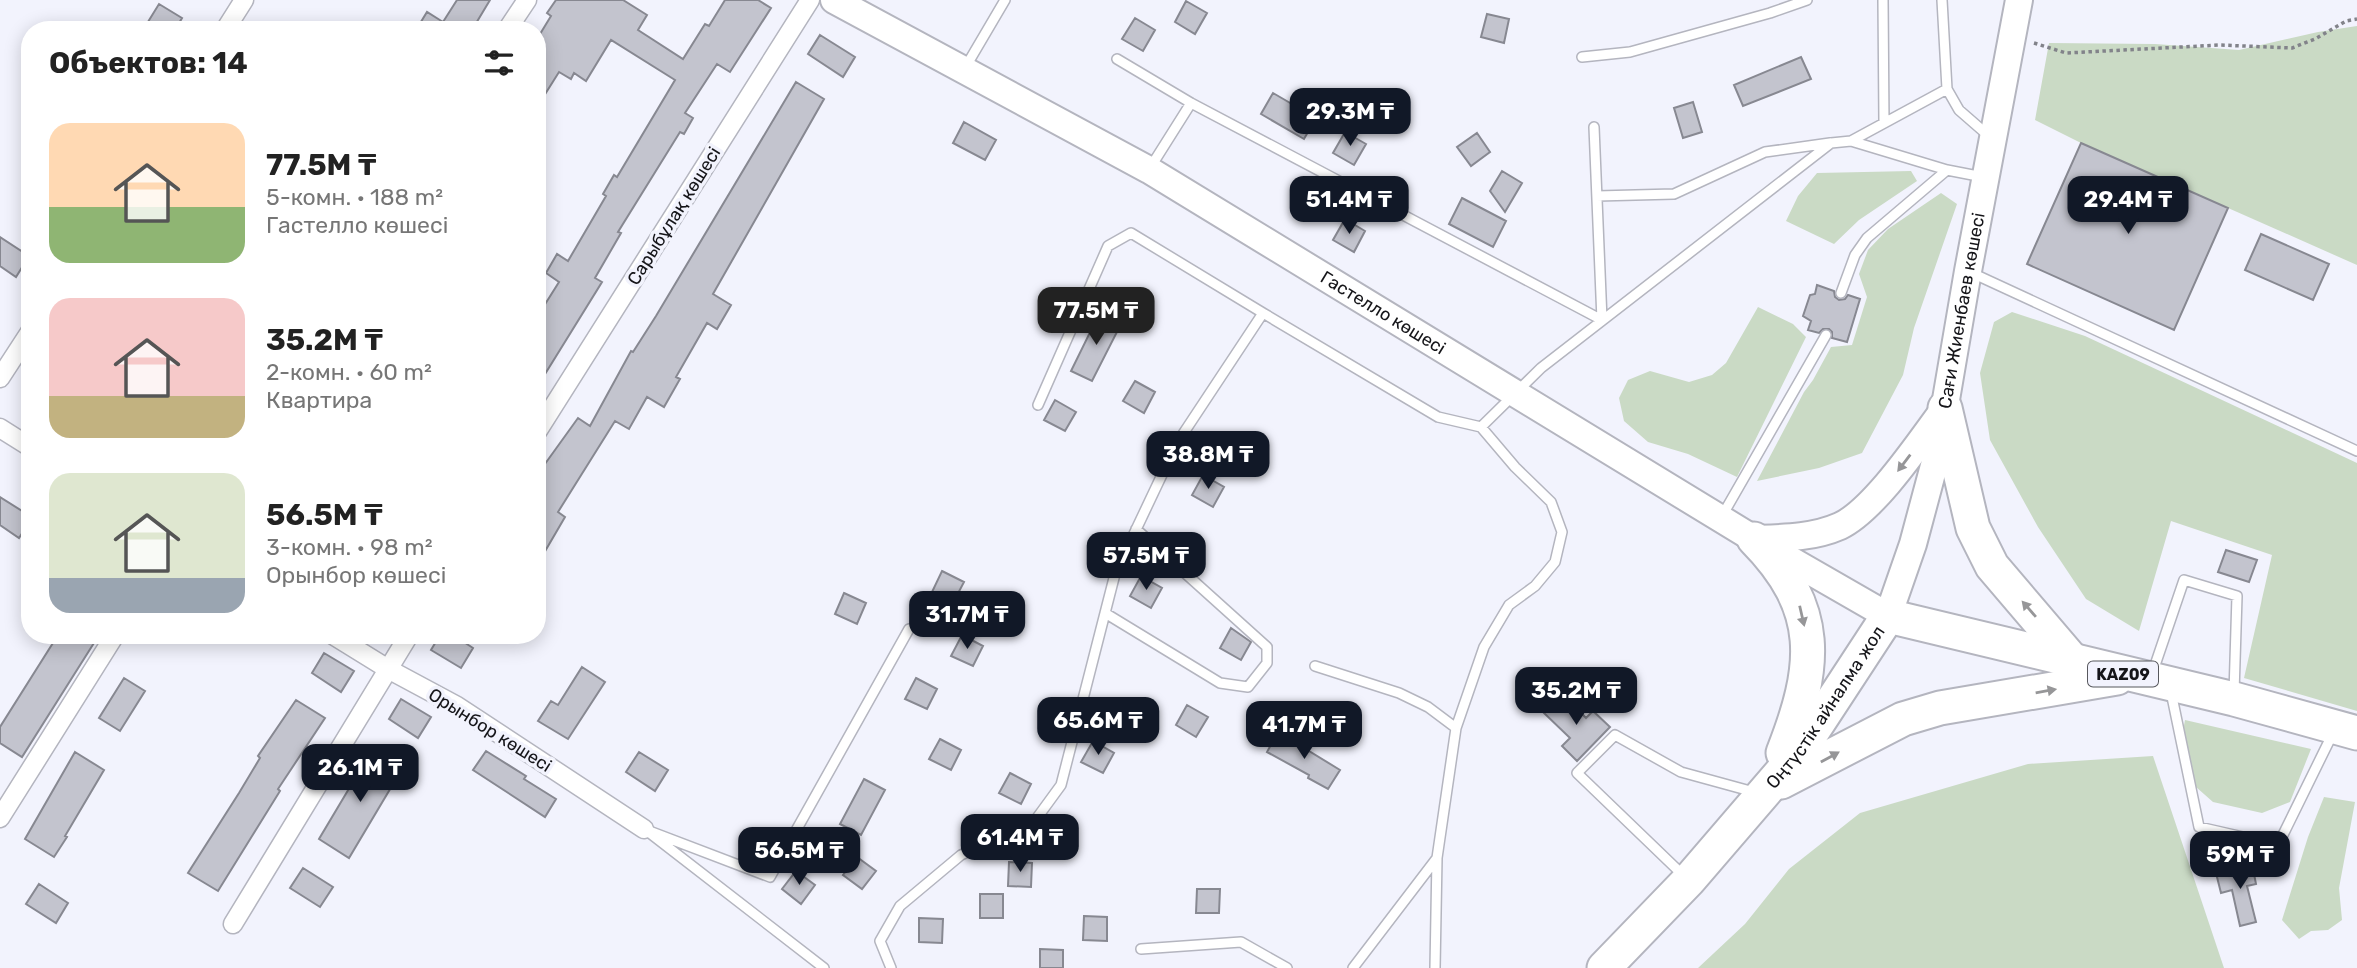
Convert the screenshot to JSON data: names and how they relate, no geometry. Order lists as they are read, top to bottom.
{
  "streets": {
    "highway": ["KAZ09", "Оңтүстік айналма жол"],
    "street": [
      "Сарыбұлақ көшесі",
      "Сағи Жиенбаев көшесі",
      "Гастелло көшесі",
      "Орынбор көшесі"
    ]
  },
  "crossings": [
    ["Сағи Жиенбаев көшесі", "Гастелло көшесі"],
    ["Сағи Жиенбаев көшесі", "Оңтүстік айналма жол"],
    ["Гастелло көшесі", "Оңтүстік айналма жол"],
    ["KAZ09", "Оңтүстік айналма жол"]
  ],
  "page": {
    "heading": "Объектов: 14",
    "price": [
      "29.3M ₸",
      "51.4M ₸",
      "29.4M ₸",
      "77.5M ₸",
      "38.8M ₸",
      "57.5M ₸",
      "31.7M ₸",
      "35.2M ₸",
      "65.6M ₸",
      "41.7M ₸",
      "26.1M ₸",
      "61.4M ₸",
      "56.5M ₸",
      "59M ₸"
    ],
    "list": [
      {
        "name": "77.5M ₸",
        "note": "5-комн. · 188 m² · Гастелло көшесі"
      },
      {
        "name": "35.2M ₸",
        "note": "2-комн. · 60 m² · Квартира"
      },
      {
        "name": "56.5M ₸",
        "note": "3-комн. · 98 m² · Орынбор көшесі"
      }
    ]
  }
}
